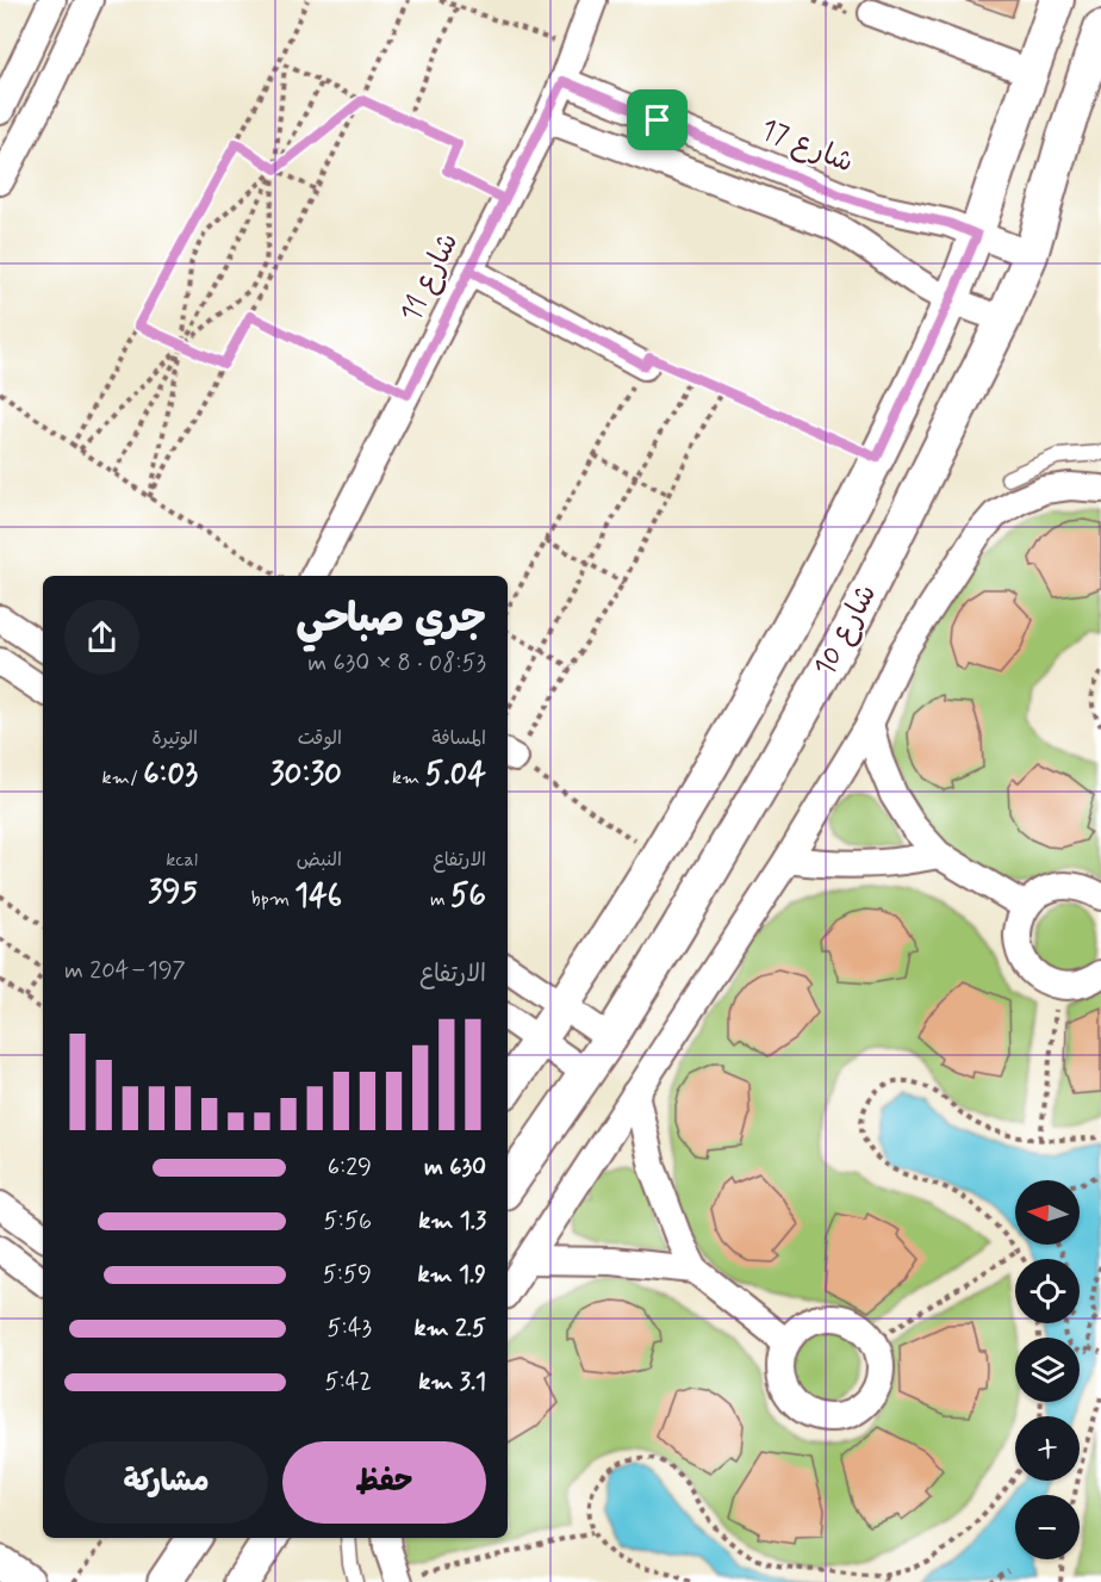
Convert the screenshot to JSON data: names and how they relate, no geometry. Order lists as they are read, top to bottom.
{
  "streets": {
    "street": ["شارع 17", "شارع 11", "شارع 10"]
  },
  "crossings": [
    ["شارع 17", "شارع 11"],
    ["شارع 17", "شارع 10"]
  ],
  "north": "left",
  "page": {
    "heading": ["جري صباحي", "08:53 · 8 × 630 m"],
    "stats": [
      ["المسافة", "5.04 km"],
      ["الوقت", "30:30"],
      ["الوتيرة", "6:03 /km"],
      ["الارتفاع", "56 m"],
      ["النبض", "146 bpm"],
      ["kcal", "395"]
    ],
    "chart": ["الارتفاع", "197–204 m"],
    "list": [
      {
        "name": "630 m",
        "note": "6:29"
      },
      {
        "name": "1.3 km",
        "note": "5:56"
      },
      {
        "name": "1.9 km",
        "note": "5:59"
      },
      {
        "name": "2.5 km",
        "note": "5:43"
      },
      {
        "name": "3.1 km",
        "note": "5:42"
      }
    ],
    "map_buttons": ["+", "−"],
    "buttons": ["حفظ", "مشاركة"]
  }
}
